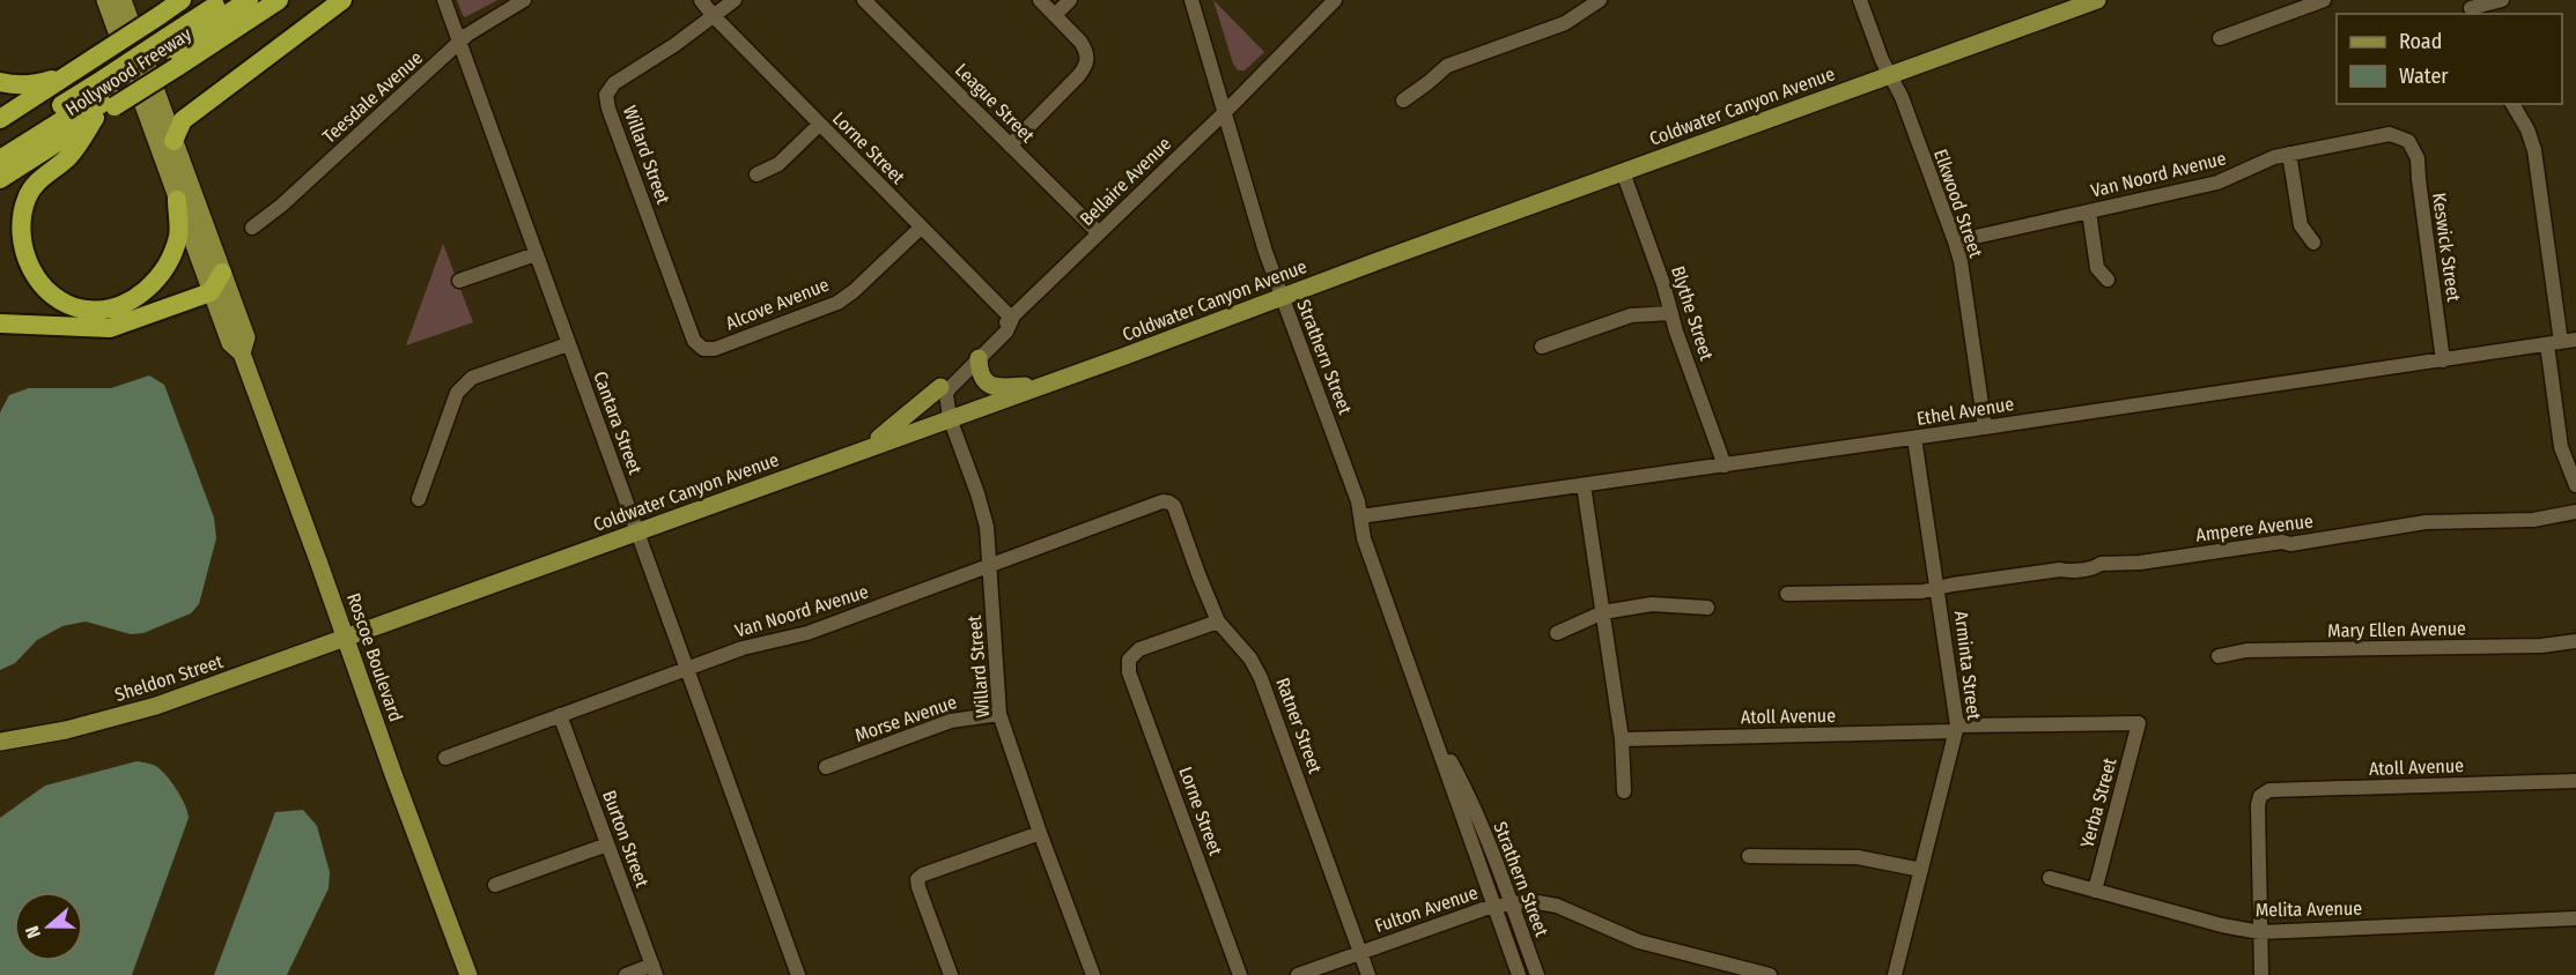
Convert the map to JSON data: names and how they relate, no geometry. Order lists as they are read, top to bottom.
{
  "streets": {
    "highway": ["Hollywood Freeway"],
    "main road": ["Coldwater Canyon Avenue", "Roscoe Boulevard", "Sheldon Street"],
    "street": [
      "Teesdale Avenue",
      "League Street",
      "Lorne Street",
      "Willard Street",
      "Van Noord Avenue",
      "Bellaire Avenue",
      "Elkwood Street",
      "Keswick Street",
      "Alcove Avenue",
      "Blythe Street",
      "Strathern Street",
      "Ethel Avenue",
      "Cantara Street",
      "Ampere Avenue",
      "Mary Ellen Avenue",
      "Arminta Street",
      "Atoll Avenue",
      "Morse Avenue",
      "Ratner Street",
      "Yerba Street",
      "Burton Street",
      "Fulton Avenue",
      "Melita Avenue"
    ]
  },
  "crossings": [
    ["Teesdale Avenue", "Cantara Street"],
    ["League Street", "Bellaire Avenue"],
    ["Coldwater Canyon Avenue", "Willard Street"],
    ["Coldwater Canyon Avenue", "Elkwood Street"],
    ["Coldwater Canyon Avenue", "Blythe Street"],
    ["Coldwater Canyon Avenue", "Strathern Street"],
    ["Coldwater Canyon Avenue", "Cantara Street"],
    ["Coldwater Canyon Avenue", "Roscoe Boulevard"],
    ["Coldwater Canyon Avenue", "Sheldon Street"],
    ["Lorne Street", "Willard Street"],
    ["Lorne Street", "Bellaire Avenue"],
    ["Lorne Street", "Alcove Avenue"],
    ["Lorne Street", "Ratner Street"],
    ["Willard Street", "Van Noord Avenue"],
    ["Willard Street", "Alcove Avenue"],
    ["Willard Street", "Morse Avenue"],
    ["Van Noord Avenue", "Elkwood Street"],
    ["Van Noord Avenue", "Keswick Street"],
    ["Van Noord Avenue", "Cantara Street"],
    ["Van Noord Avenue", "Ratner Street"],
    ["Van Noord Avenue", "Burton Street"],
    ["Bellaire Avenue", "Strathern Street"],
    ["Elkwood Street", "Ethel Avenue"],
    ["Keswick Street", "Ethel Avenue"],
    ["Blythe Street", "Ethel Avenue"],
    ["Strathern Street", "Ethel Avenue"],
    ["Strathern Street", "Fulton Avenue"],
    ["Ethel Avenue", "Arminta Street"],
    ["Ampere Avenue", "Arminta Street"],
    ["Roscoe Boulevard", "Sheldon Street"],
    ["Arminta Street", "Atoll Avenue"],
    ["Atoll Avenue", "Yerba Street"],
    ["Atoll Avenue", "Melita Avenue"],
    ["Ratner Street", "Fulton Avenue"],
    ["Yerba Street", "Melita Avenue"]
  ],
  "legend": ["Road", "Water"],
  "north": "left"
}
